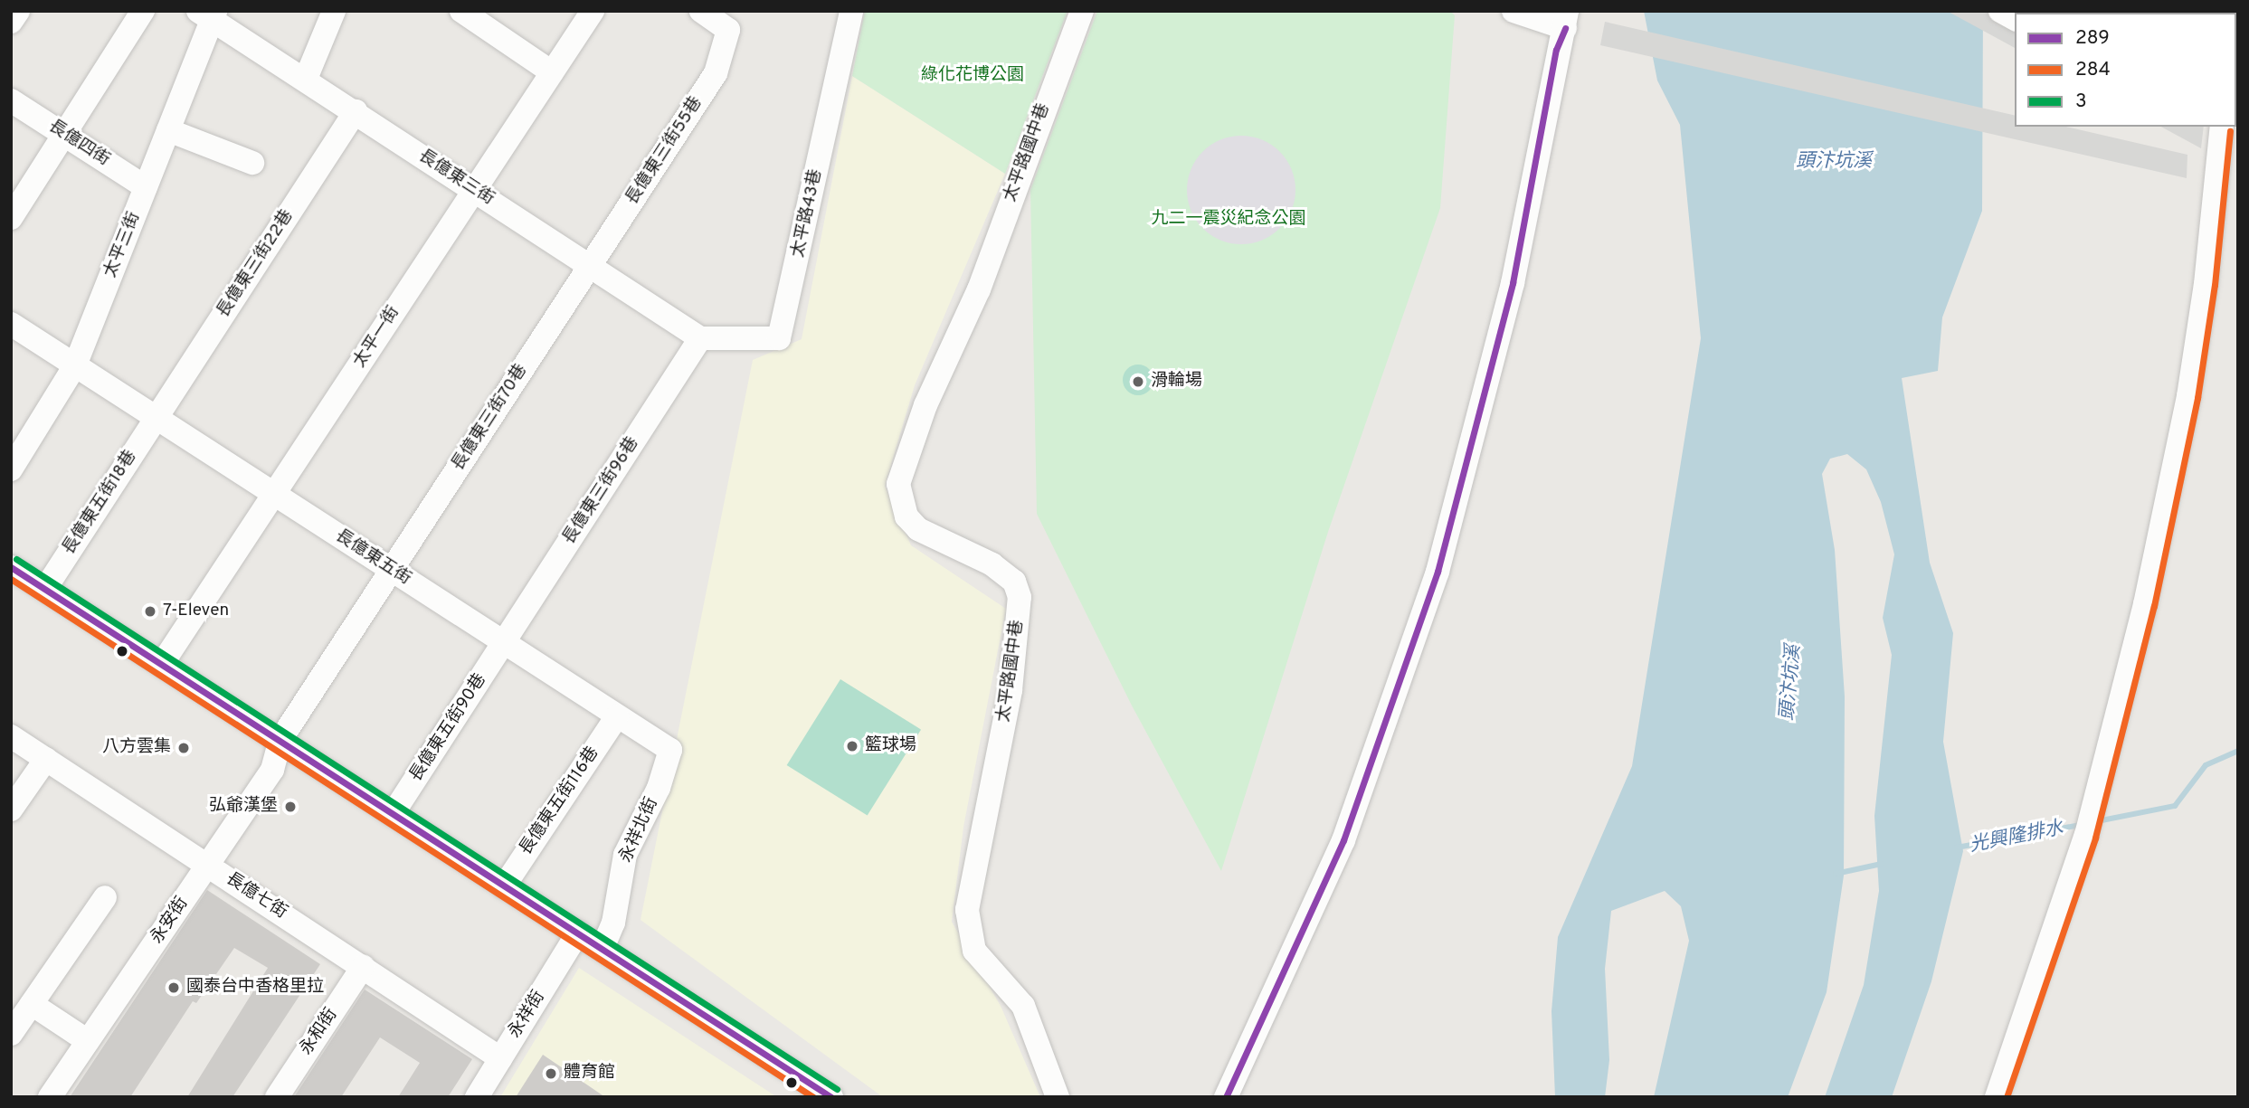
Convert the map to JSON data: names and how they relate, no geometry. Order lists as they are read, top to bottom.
{
  "streets": {
    "street": [
      "長億四街",
      "長億東三街55巷",
      "太平路國中巷",
      "長億東三街",
      "太平路43巷",
      "太平三街",
      "長億東三街22巷",
      "太平一街",
      "長億東三街70巷",
      "長億東三街96巷",
      "長億東五街18巷",
      "長億東五街",
      "長億東五街90巷",
      "長億東五街116巷",
      "永祥北街",
      "長億七街",
      "永安街",
      "永祥街",
      "永和街"
    ]
  },
  "crossings": [
    ["長億四街", "太平三街"],
    ["長億東三街55巷", "長億東三街"],
    ["長億東三街55巷", "長億東三街70巷"],
    ["長億東三街", "太平路43巷"],
    ["長億東三街", "太平三街"],
    ["長億東三街", "長億東三街22巷"],
    ["長億東三街", "太平一街"],
    ["長億東三街", "長億東三街70巷"],
    ["長億東三街", "長億東三街96巷"],
    ["太平路43巷", "長億東三街96巷"],
    ["太平三街", "長億東五街"],
    ["長億東三街22巷", "長億東五街18巷"],
    ["長億東三街22巷", "長億東五街"],
    ["太平一街", "長億東五街"],
    ["長億東三街70巷", "長億東五街"],
    ["長億東三街70巷", "永安街"],
    ["長億東三街96巷", "長億東五街"],
    ["長億東三街96巷", "長億東五街90巷"],
    ["長億東五街18巷", "長億東五街"],
    ["長億東五街", "長億東五街90巷"],
    ["長億東五街", "長億東五街116巷"],
    ["長億東五街", "永祥北街"],
    ["長億七街", "永安街"],
    ["長億七街", "永祥街"],
    ["長億七街", "永和街"]
  ],
  "water": ["頭汴坑溪", "光興隆排水"],
  "parks": ["綠化花博公園", "九二一震災紀念公園"],
  "places": [
    "滑輪場",
    "7-Eleven",
    "籃球場",
    "八方雲集",
    "弘爺漢堡",
    "國泰台中香格里拉",
    "體育館"
  ],
  "lines": ["transit line 289", "transit line 284", "transit line 3"],
  "legend": ["289", "284", "3"]
}
